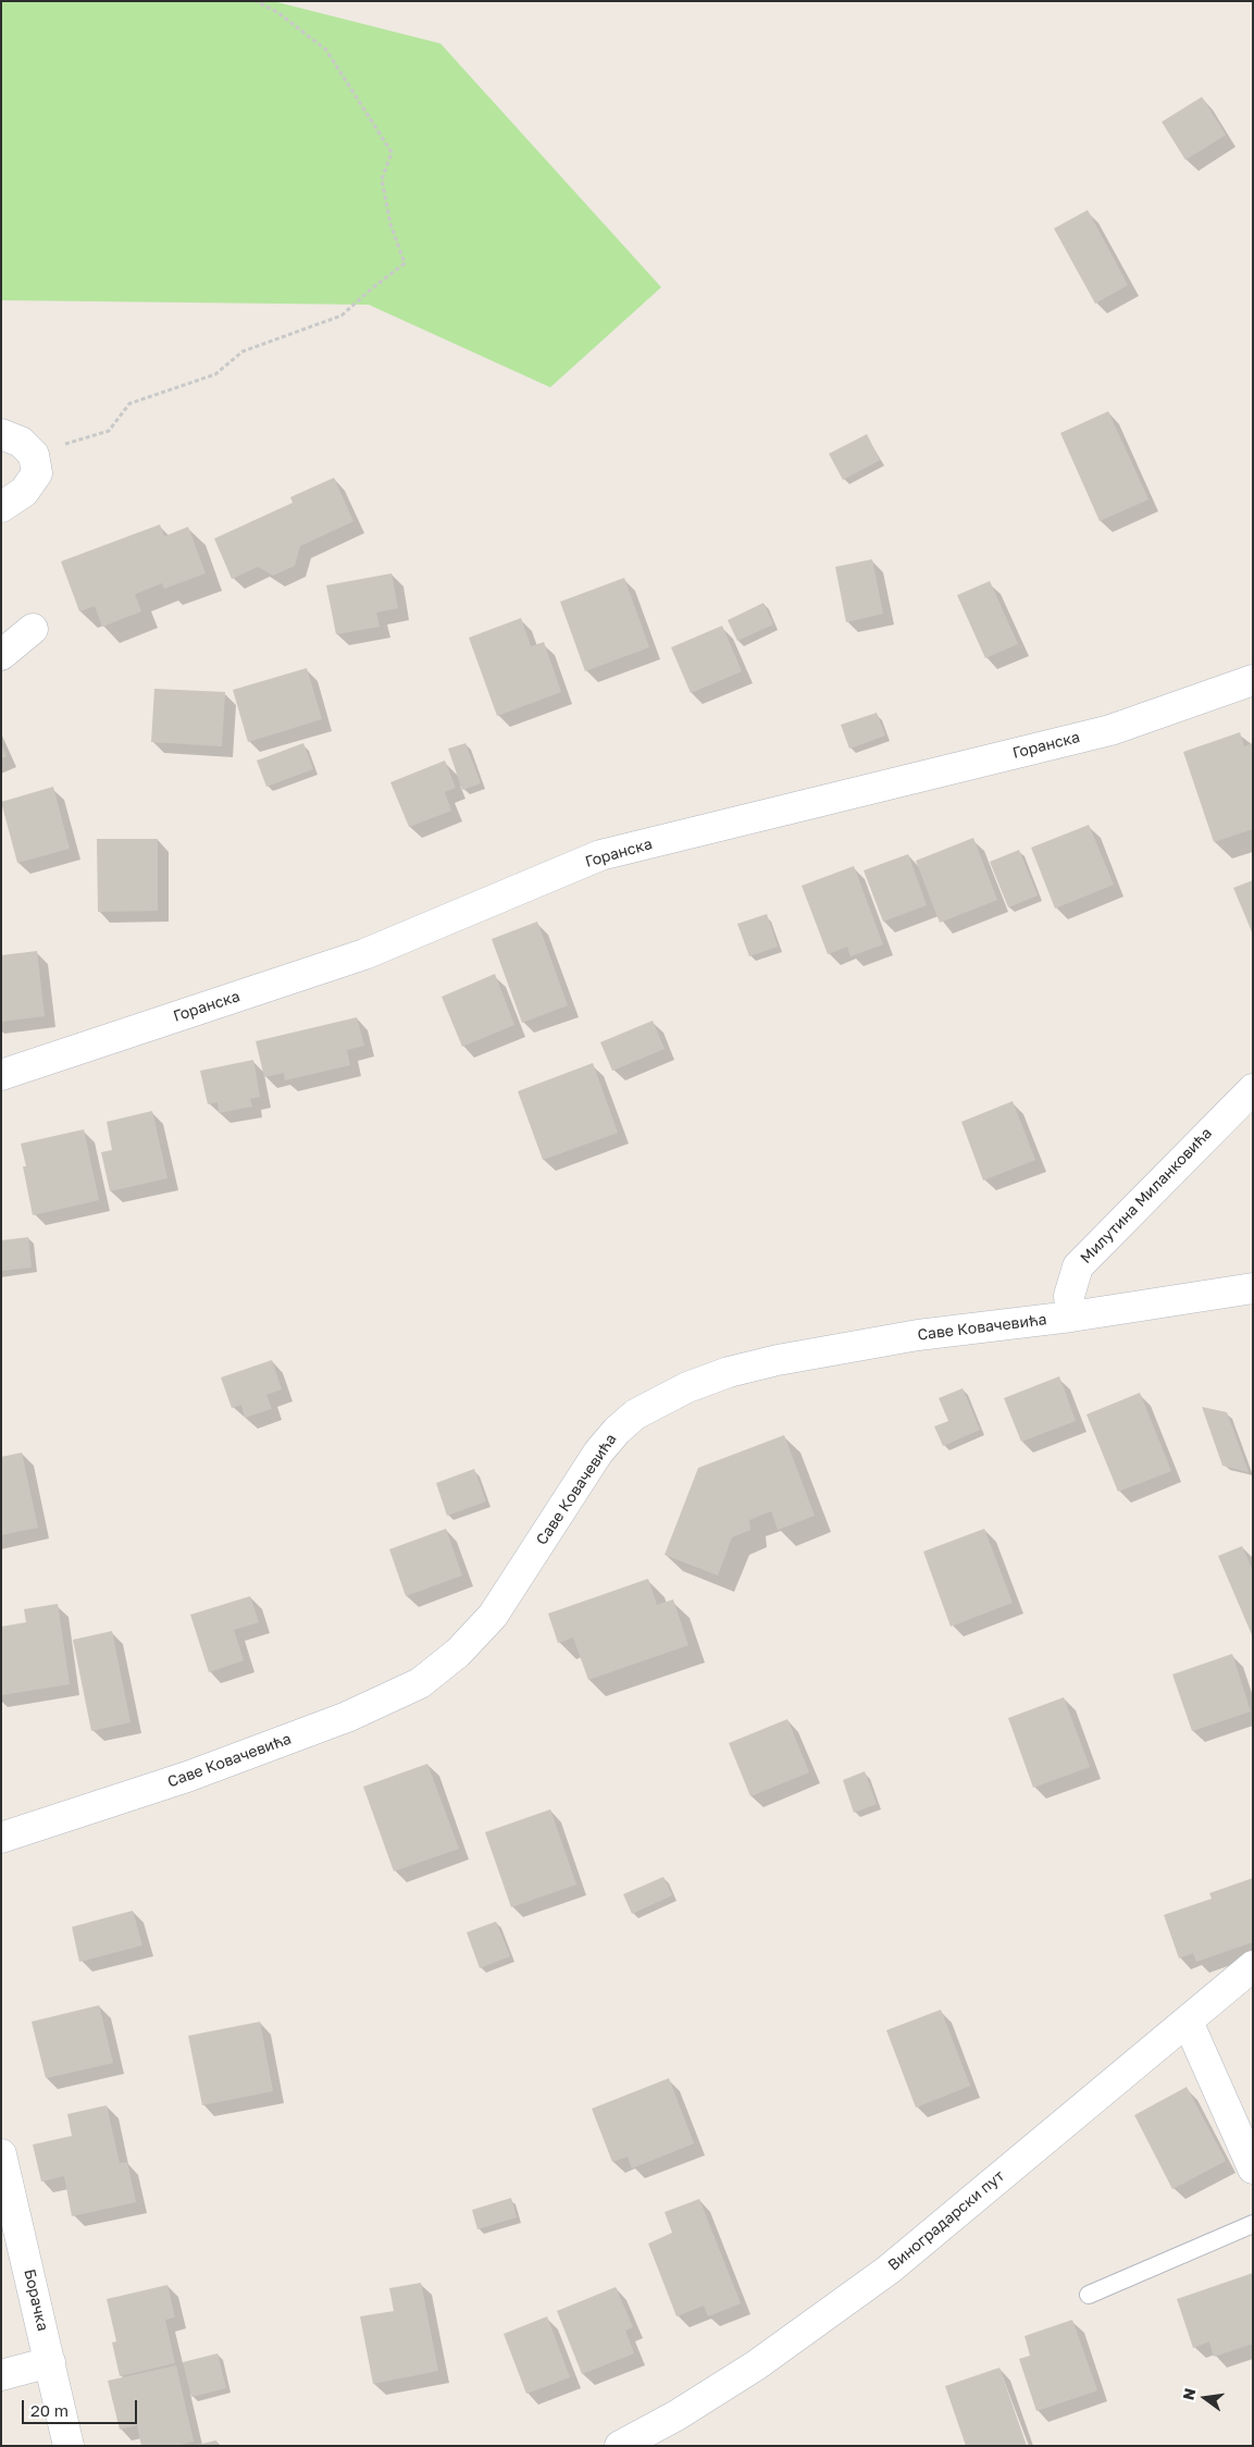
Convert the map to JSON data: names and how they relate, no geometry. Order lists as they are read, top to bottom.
{
  "streets": {
    "street": [
      "Горанска",
      "Милутина Миланковића",
      "Саве Ковачевића",
      "Виноградарски пут",
      "Борачка"
    ]
  },
  "crossings": [
    ["Милутина Миланковића", "Саве Ковачевића"]
  ],
  "scale_bar": "20 m",
  "north": "left"
}
